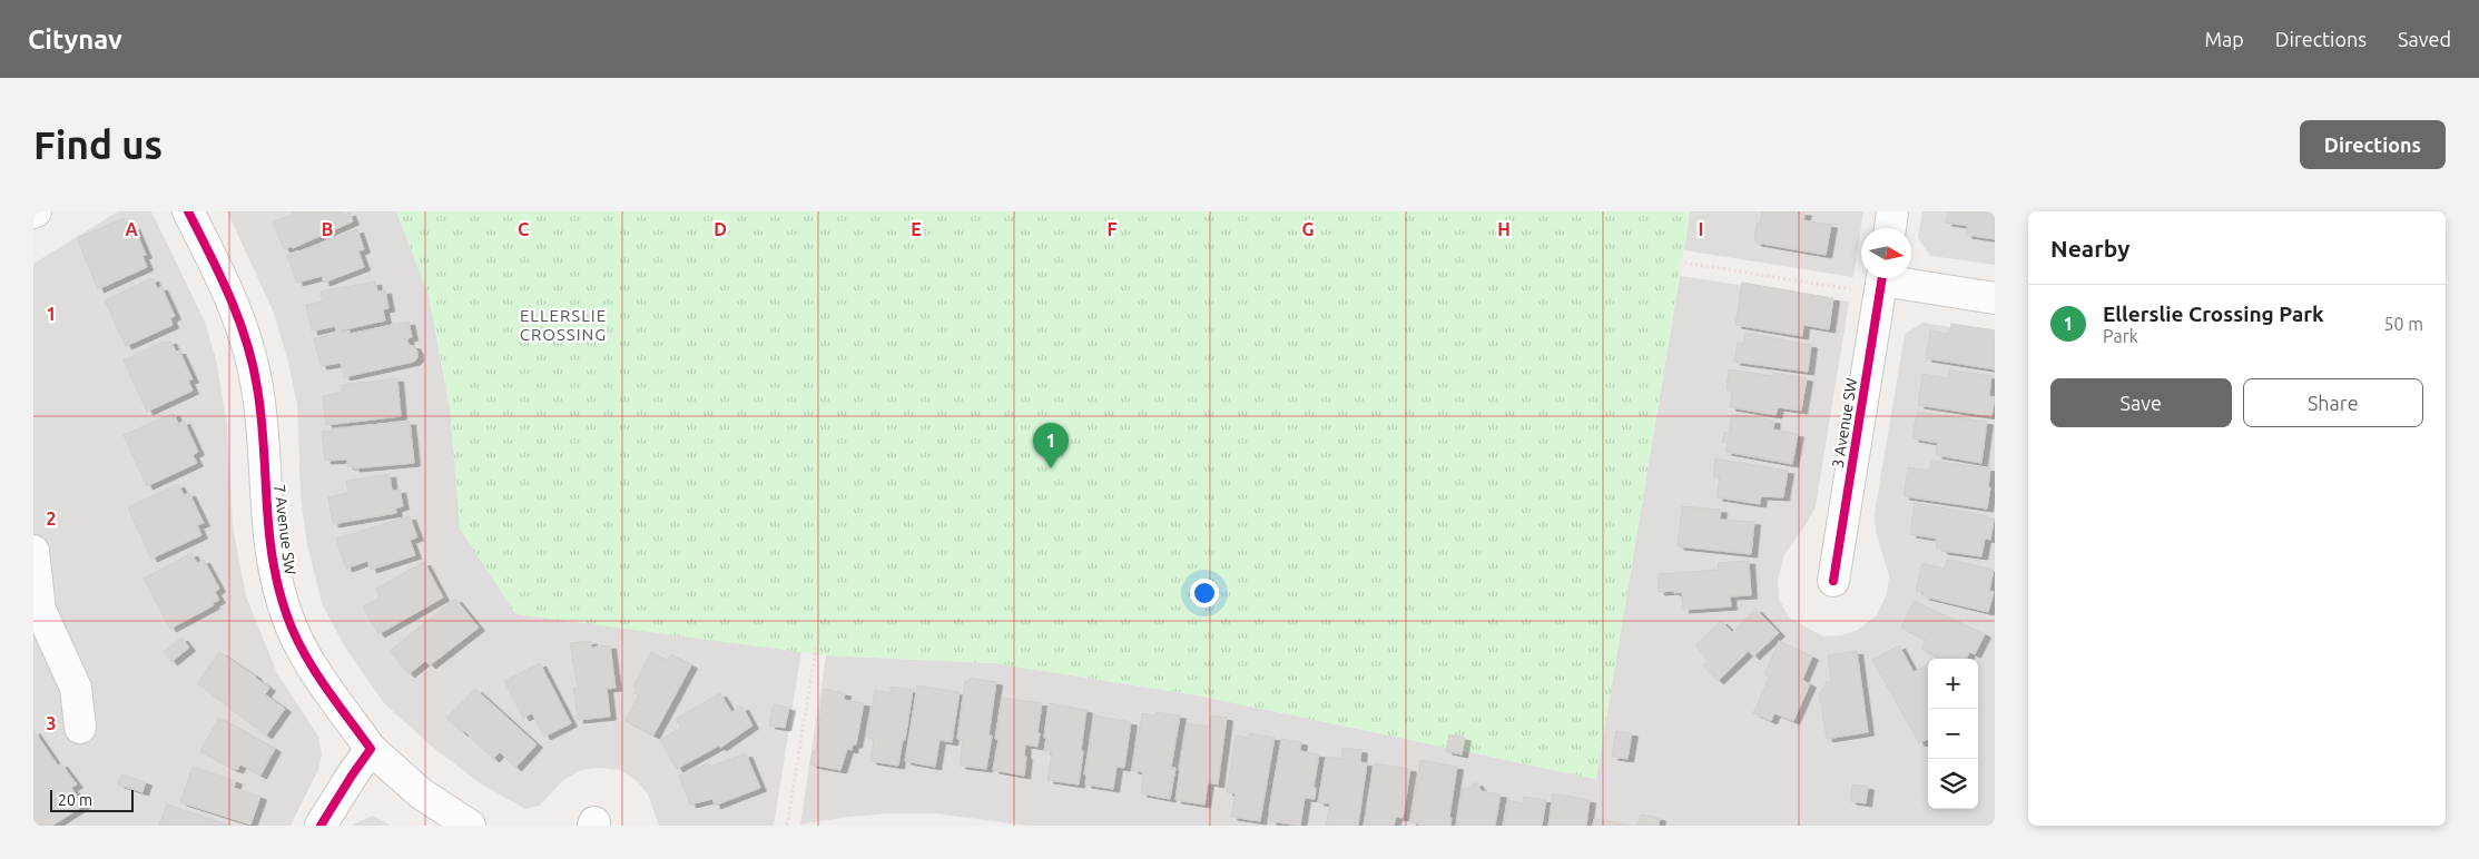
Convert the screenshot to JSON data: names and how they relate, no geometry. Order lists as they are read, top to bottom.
{
  "streets": {
    "street": ["3 Avenue SW", "7 Avenue SW"]
  },
  "districts": ["ELLERSLIE CROSSING"],
  "scale_bar": "20 m",
  "north": "right",
  "page": {
    "header": "Citynav",
    "nav": ["Map", "Directions", "Saved"],
    "buttons": [
      "Directions",
      ["Save", "Share"]
    ],
    "title": "Find us",
    "heading": "Nearby",
    "list": [
      {
        "mark": "1",
        "name": "Ellerslie Crossing Park",
        "note": "Park",
        "value": "50 m"
      }
    ],
    "pins": "1",
    "map_buttons": ["+", "−"],
    "scale": "20 m"
  },
  "grid": {
    "columns": [
      "A",
      "B",
      "C",
      "D",
      "E",
      "F",
      "G",
      "H",
      "I"
    ],
    "rows": ["1", "2", "3"]
  }
}
